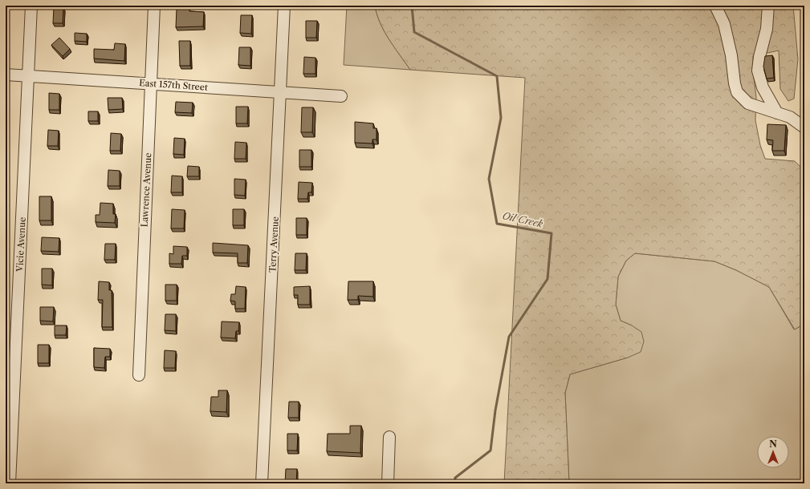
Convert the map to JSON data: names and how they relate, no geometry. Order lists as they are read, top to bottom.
{
  "streets": {
    "street": [
      "East 157th Street",
      "Lawrence Avenue",
      "Vicie Avenue",
      "Terry Avenue"
    ]
  },
  "crossings": [
    ["East 157th Street", "Lawrence Avenue"],
    ["East 157th Street", "Vicie Avenue"],
    ["East 157th Street", "Terry Avenue"]
  ],
  "water": ["Oil Creek"],
  "north": "top"
}
